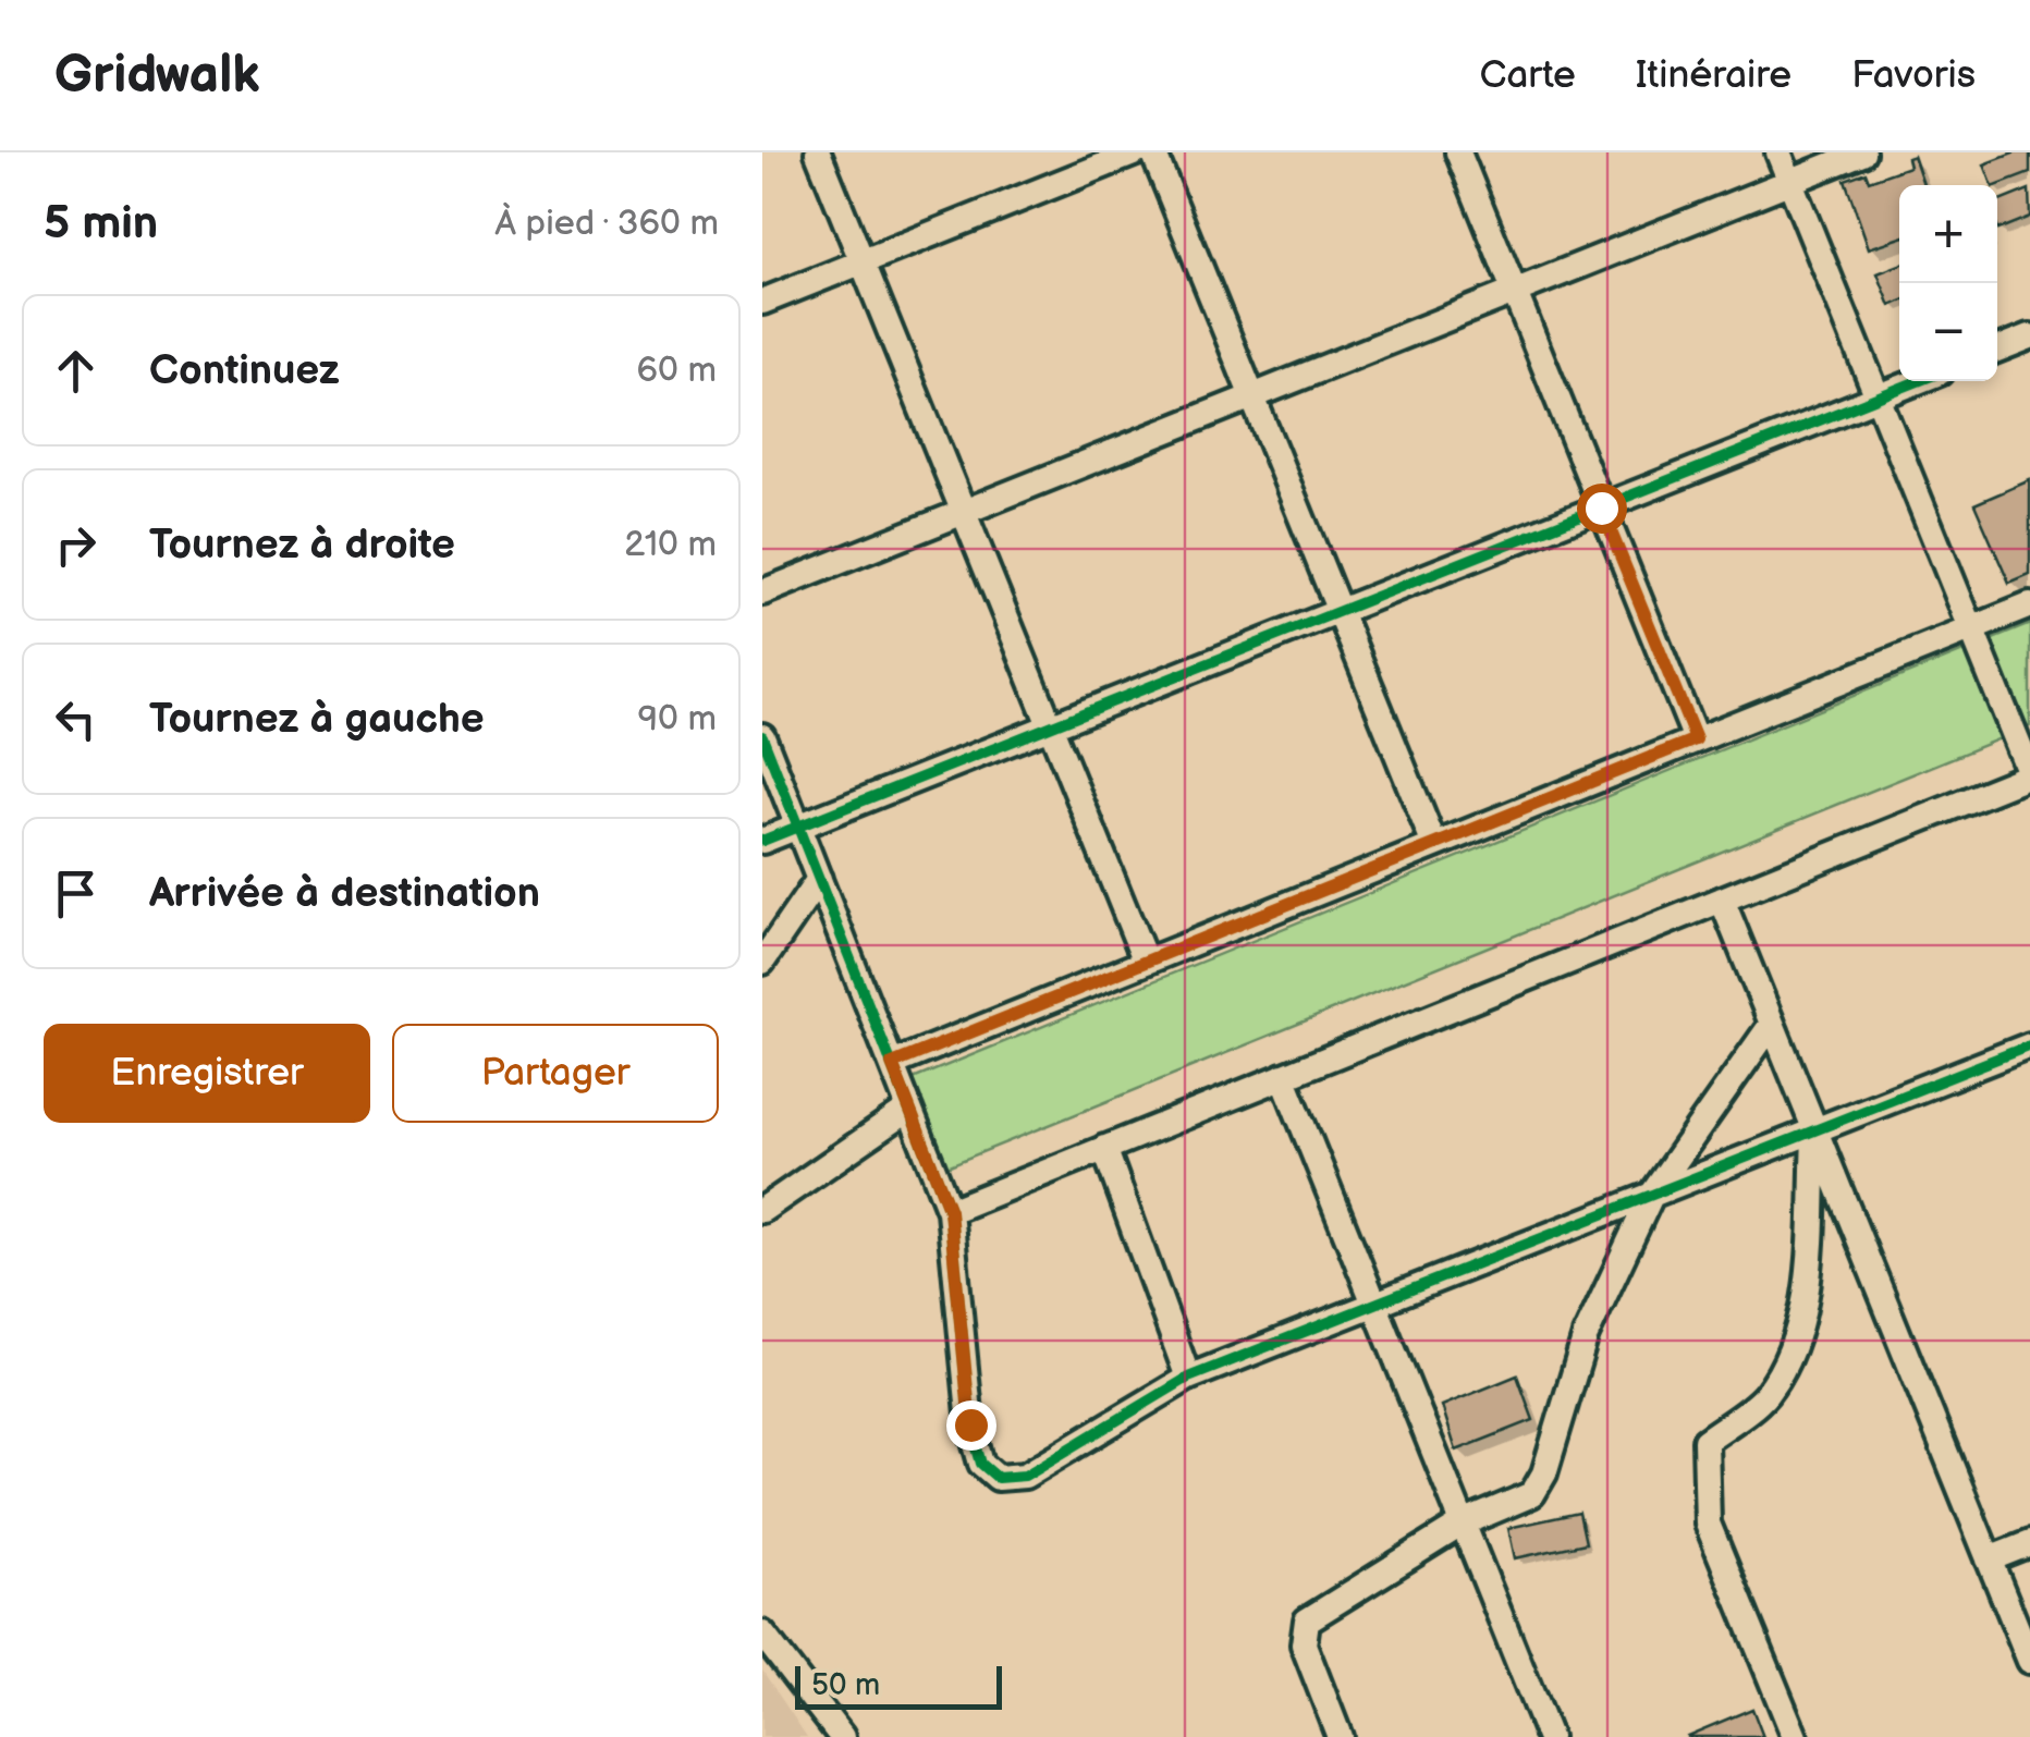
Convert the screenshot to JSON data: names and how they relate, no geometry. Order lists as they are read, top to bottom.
{
  "scale_bar": "50 m",
  "page": {
    "header": "Gridwalk",
    "nav": ["Carte", "Itinéraire", "Favoris"],
    "heading": ["5 min", "À pied · 360 m"],
    "map_buttons": ["+", "−"],
    "list": [
      ["Continuez", "60 m"],
      ["Tournez à droite", "210 m"],
      ["Tournez à gauche", "90 m"],
      "Arrivée à destination"
    ],
    "buttons": ["Enregistrer", "Partager"],
    "scale": "50 m"
  }
}
